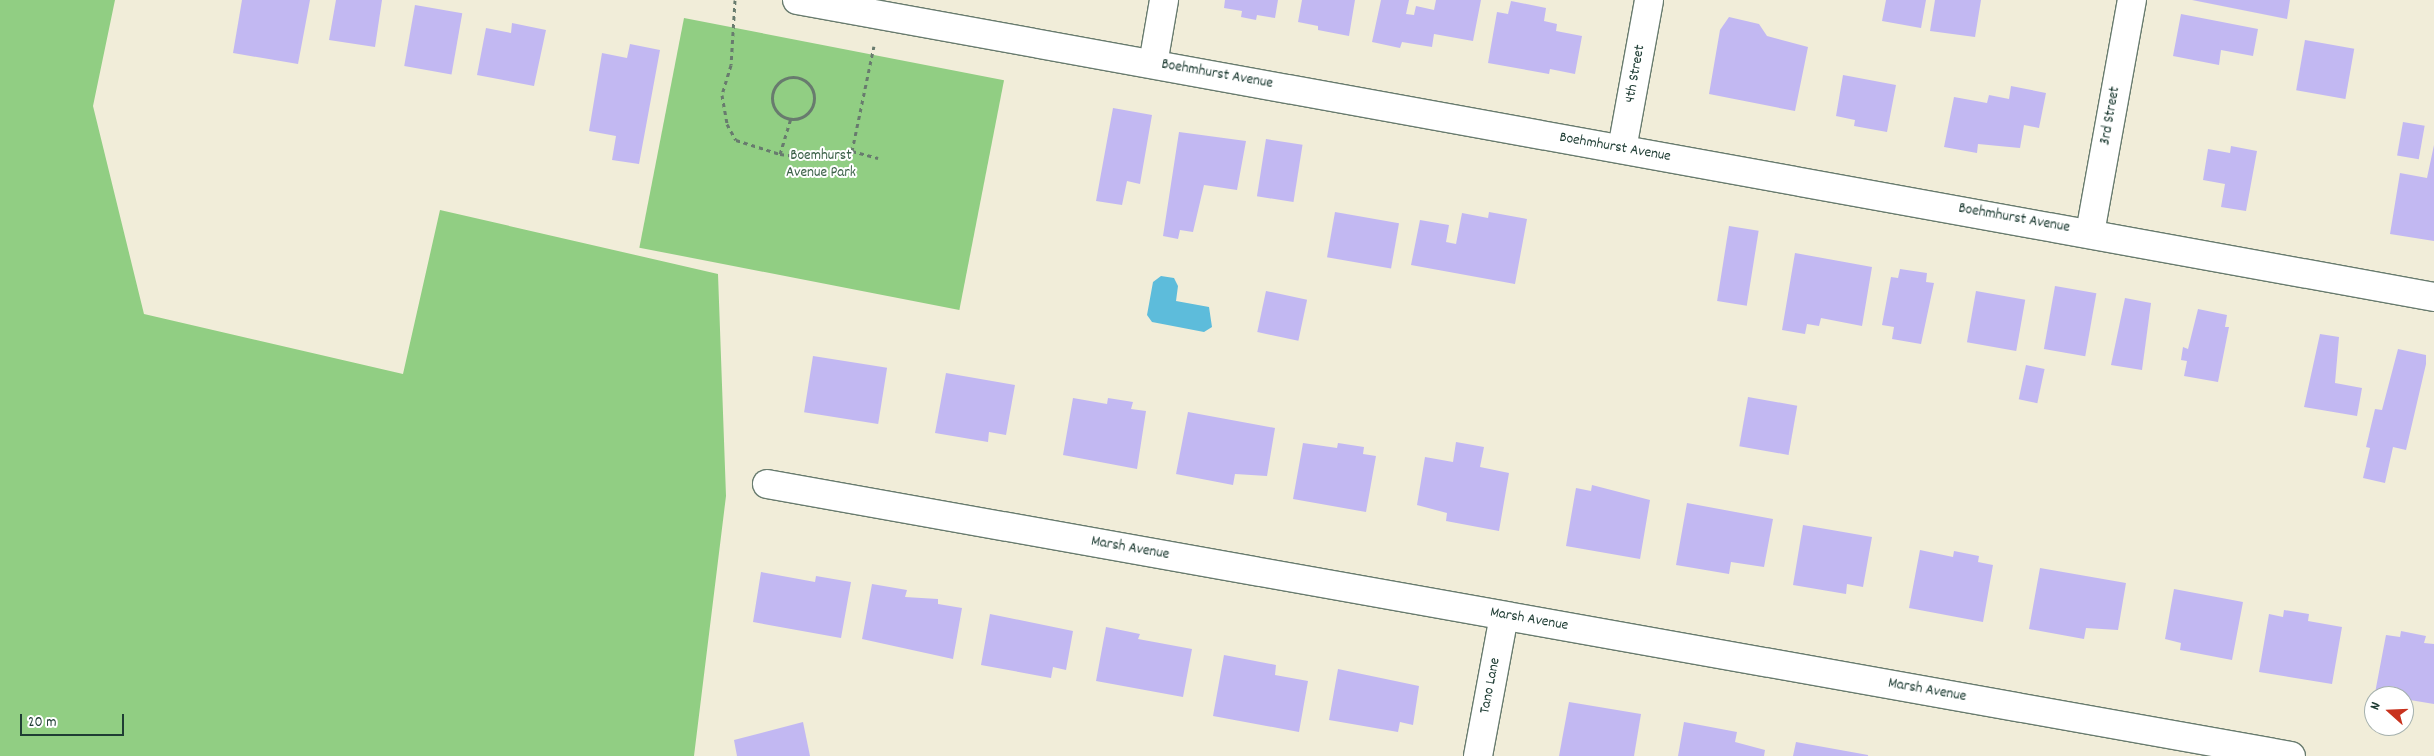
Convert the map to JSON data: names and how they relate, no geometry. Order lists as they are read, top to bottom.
{
  "streets": {
    "street": [
      "4th Street",
      "Boehmhurst Avenue",
      "3rd Street",
      "Marsh Avenue",
      "Tano Lane"
    ]
  },
  "crossings": [
    ["4th Street", "Boehmhurst Avenue"],
    ["Boehmhurst Avenue", "3rd Street"],
    ["Marsh Avenue", "Tano Lane"]
  ],
  "parks": ["Boemhurst Avenue Park"],
  "scale_bar": "20 m",
  "north": "left"
}
